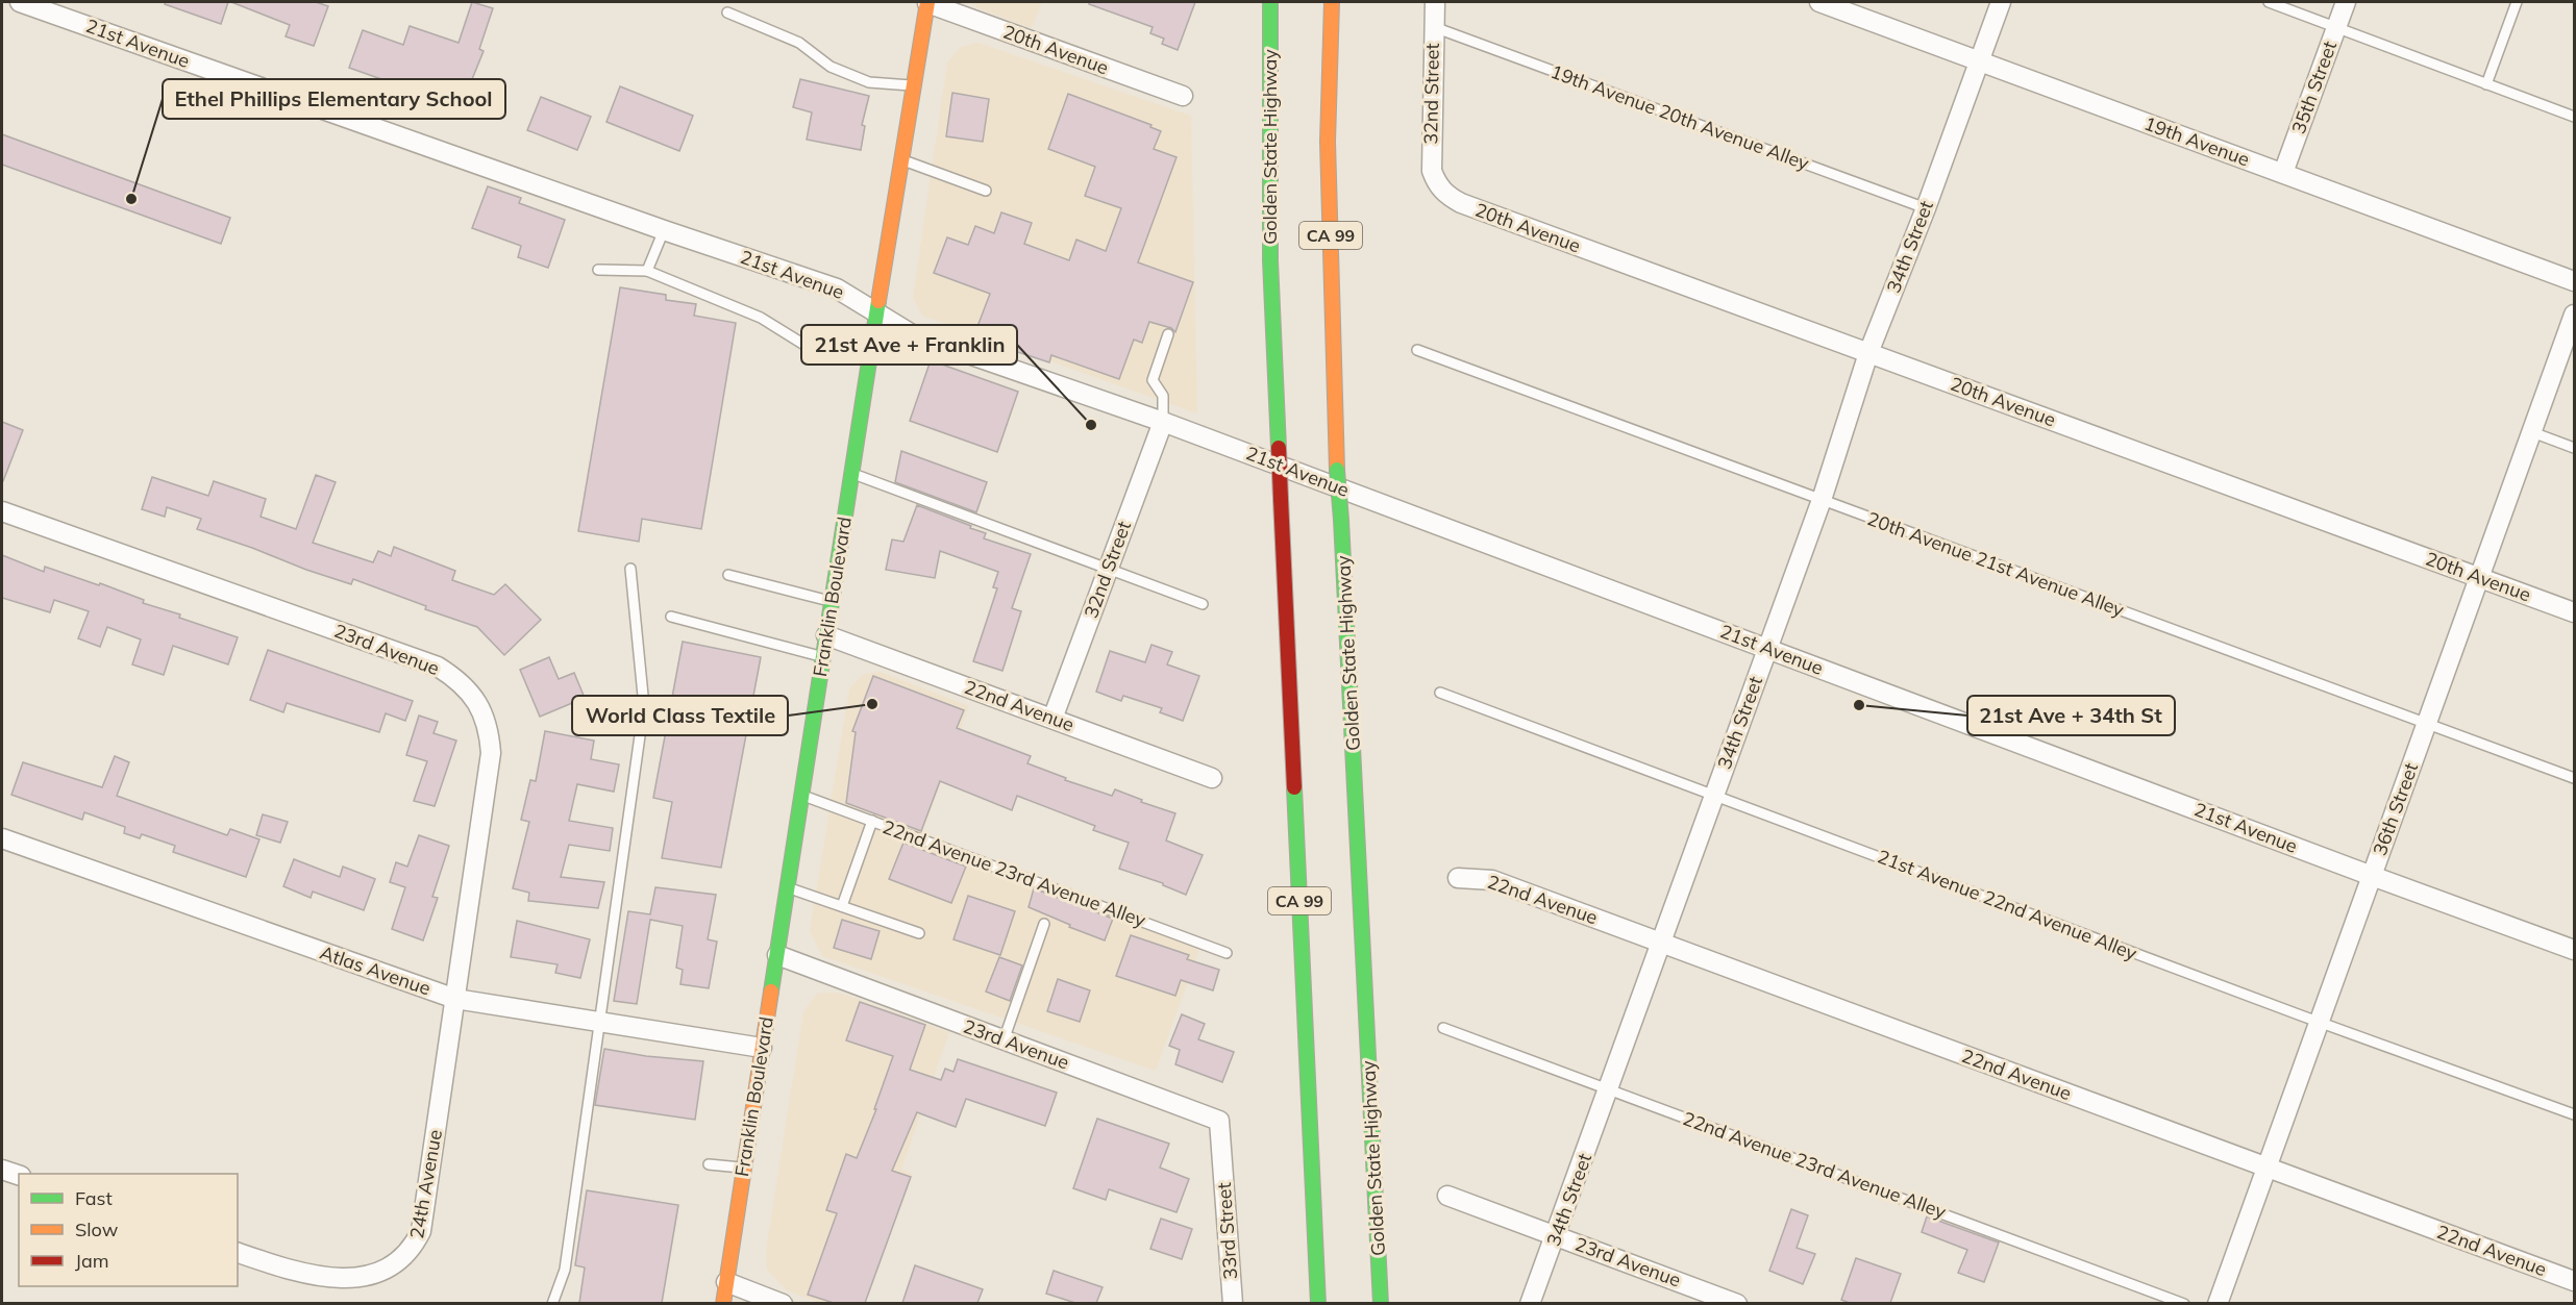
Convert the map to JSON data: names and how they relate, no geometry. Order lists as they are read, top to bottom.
{
  "streets": {
    "main road": ["Golden State Highway", "CA 99", "Franklin Boulevard"],
    "street": [
      "21st Avenue",
      "20th Avenue",
      "35th Street",
      "32nd Street",
      "19th Avenue",
      "34th Street",
      "23rd Avenue",
      "22nd Avenue",
      "36th Street",
      "Atlas Avenue",
      "24th Avenue",
      "33rd Street"
    ],
    "lane": [
      "19th Avenue 20th Avenue Alley",
      "20th Avenue 21st Avenue Alley",
      "22nd Avenue 23rd Avenue Alley",
      "21st Avenue 22nd Avenue Alley"
    ]
  },
  "crossings": [
    ["21st Avenue", "32nd Street"],
    ["21st Avenue", "34th Street"],
    ["21st Avenue", "Franklin Boulevard"],
    ["21st Avenue", "36th Street"],
    ["20th Avenue", "32nd Street"],
    ["20th Avenue", "34th Street"],
    ["20th Avenue", "Franklin Boulevard"],
    ["20th Avenue", "36th Street"],
    ["35th Street", "19th Avenue"],
    ["32nd Street", "19th Avenue 20th Avenue Alley"],
    ["32nd Street", "22nd Avenue"],
    ["19th Avenue 20th Avenue Alley", "34th Street"],
    ["19th Avenue", "34th Street"],
    ["34th Street", "20th Avenue 21st Avenue Alley"],
    ["34th Street", "23rd Avenue"],
    ["34th Street", "22nd Avenue"],
    ["34th Street", "22nd Avenue 23rd Avenue Alley"],
    ["34th Street", "21st Avenue 22nd Avenue Alley"],
    ["20th Avenue 21st Avenue Alley", "36th Street"],
    ["Franklin Boulevard", "23rd Avenue"],
    ["Franklin Boulevard", "22nd Avenue"],
    ["Franklin Boulevard", "22nd Avenue 23rd Avenue Alley"],
    ["Franklin Boulevard", "Atlas Avenue"],
    ["23rd Avenue", "Atlas Avenue"],
    ["23rd Avenue", "24th Avenue"],
    ["23rd Avenue", "33rd Street"],
    ["22nd Avenue", "36th Street"],
    ["36th Street", "21st Avenue 22nd Avenue Alley"],
    ["Atlas Avenue", "24th Avenue"]
  ],
  "places": [
    "Ethel Phillips Elementary School",
    "21st Ave + Franklin",
    "World Class Textile",
    "21st Ave + 34th St"
  ],
  "legend": ["Fast", "Slow", "Jam"]
}
